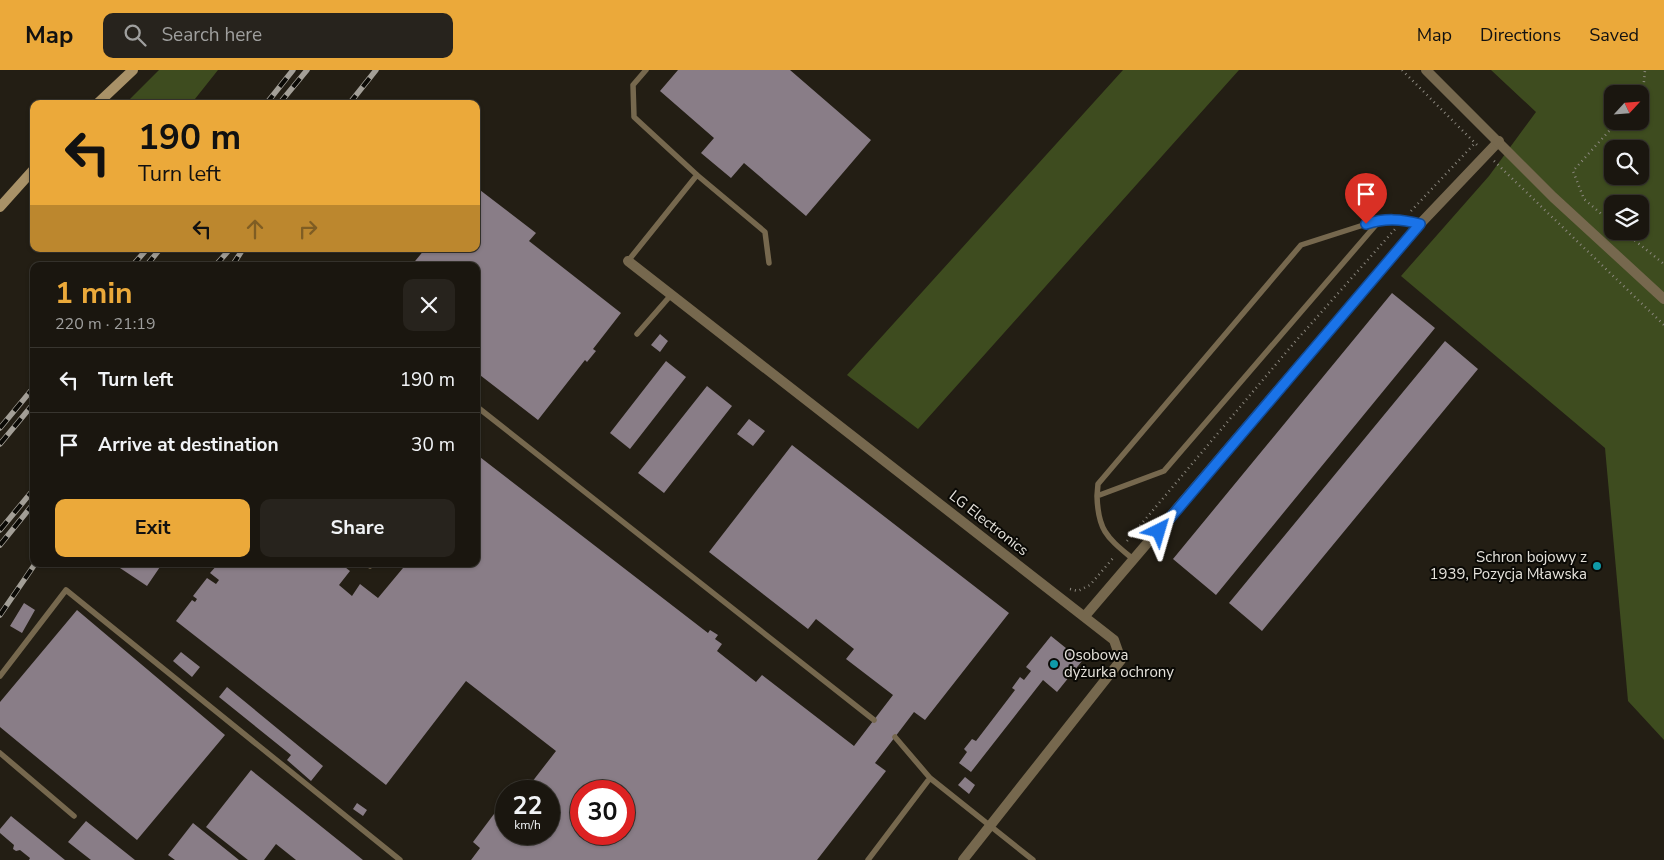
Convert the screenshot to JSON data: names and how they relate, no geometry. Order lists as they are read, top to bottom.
{
  "streets": {
    "street": ["LG Electronics"]
  },
  "places": ["Schron bojowy z 1939, Pozycja Mławska", "Osobowa dyżurka ochrony"],
  "north": "top right",
  "page": {
    "header": "Map",
    "search": "Search here",
    "nav": ["Map", "Directions", "Saved"],
    "turn": ["190 m", "Turn left"],
    "heading": ["1 min", "220 m · 21:19"],
    "list": [
      {
        "name": "Turn left",
        "value": "190 m"
      },
      {
        "name": "Arrive at destination",
        "value": "30 m"
      }
    ],
    "buttons": ["Exit", "Share"],
    "speed": "22 km/h",
    "limit": "30"
  }
}
